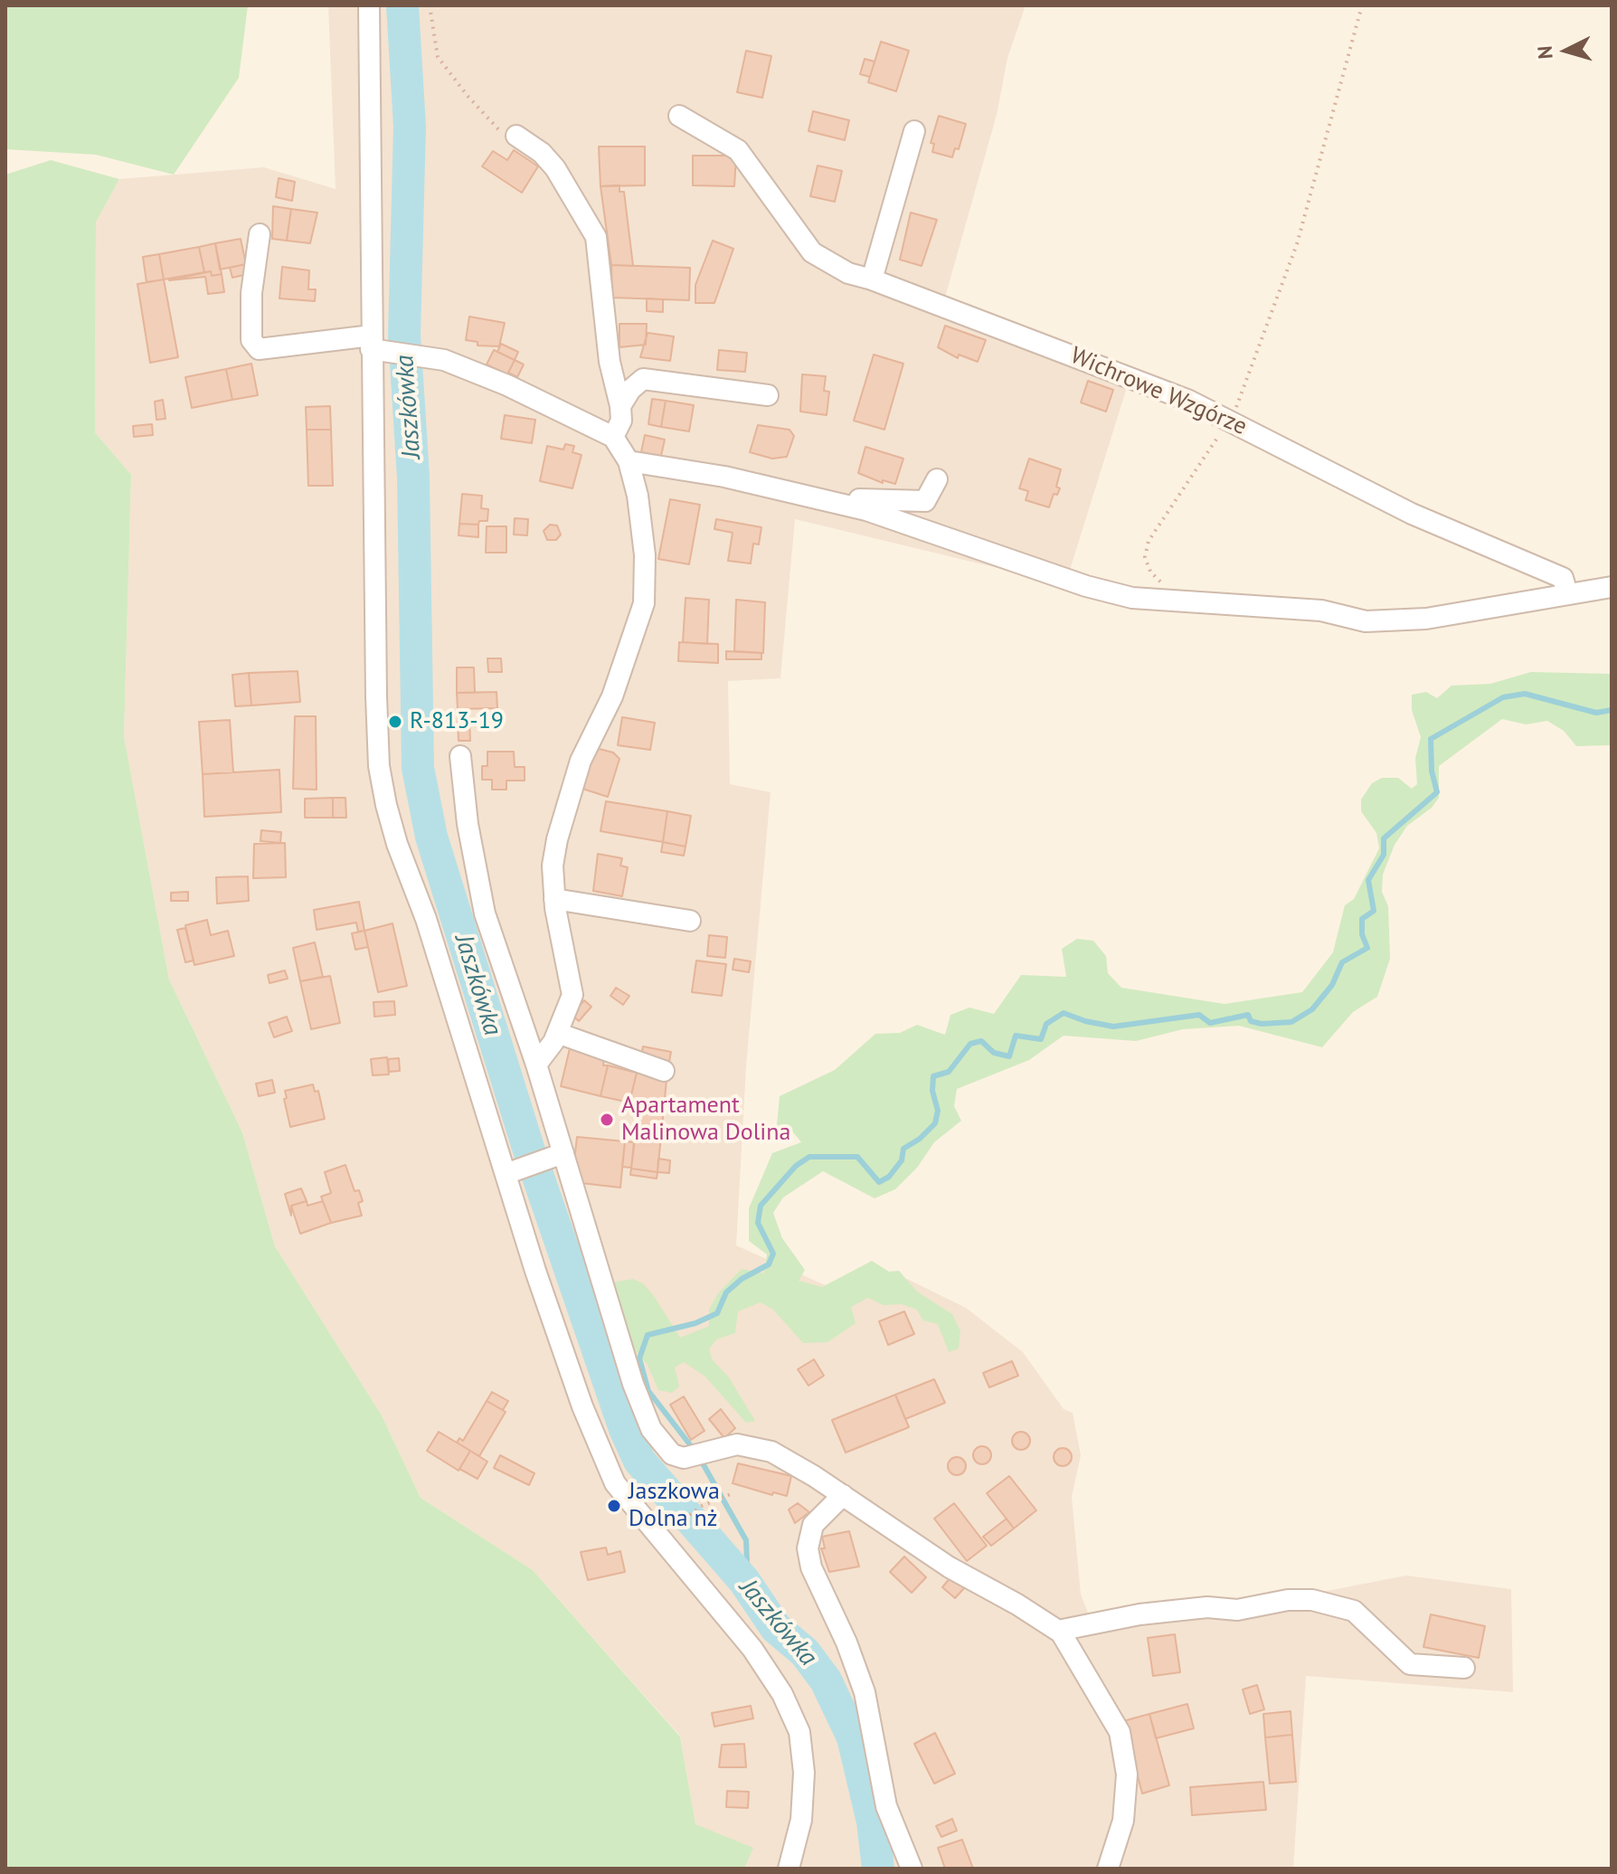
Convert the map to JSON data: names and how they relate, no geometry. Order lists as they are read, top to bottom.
{
  "streets": {
    "street": ["Wichrowe Wzgórze"]
  },
  "water": ["Jaszkówka"],
  "places": ["R-813-19", "Apartament Malinowa Dolina", "Jaszkowa Dolna nż"],
  "north": "left"
}
